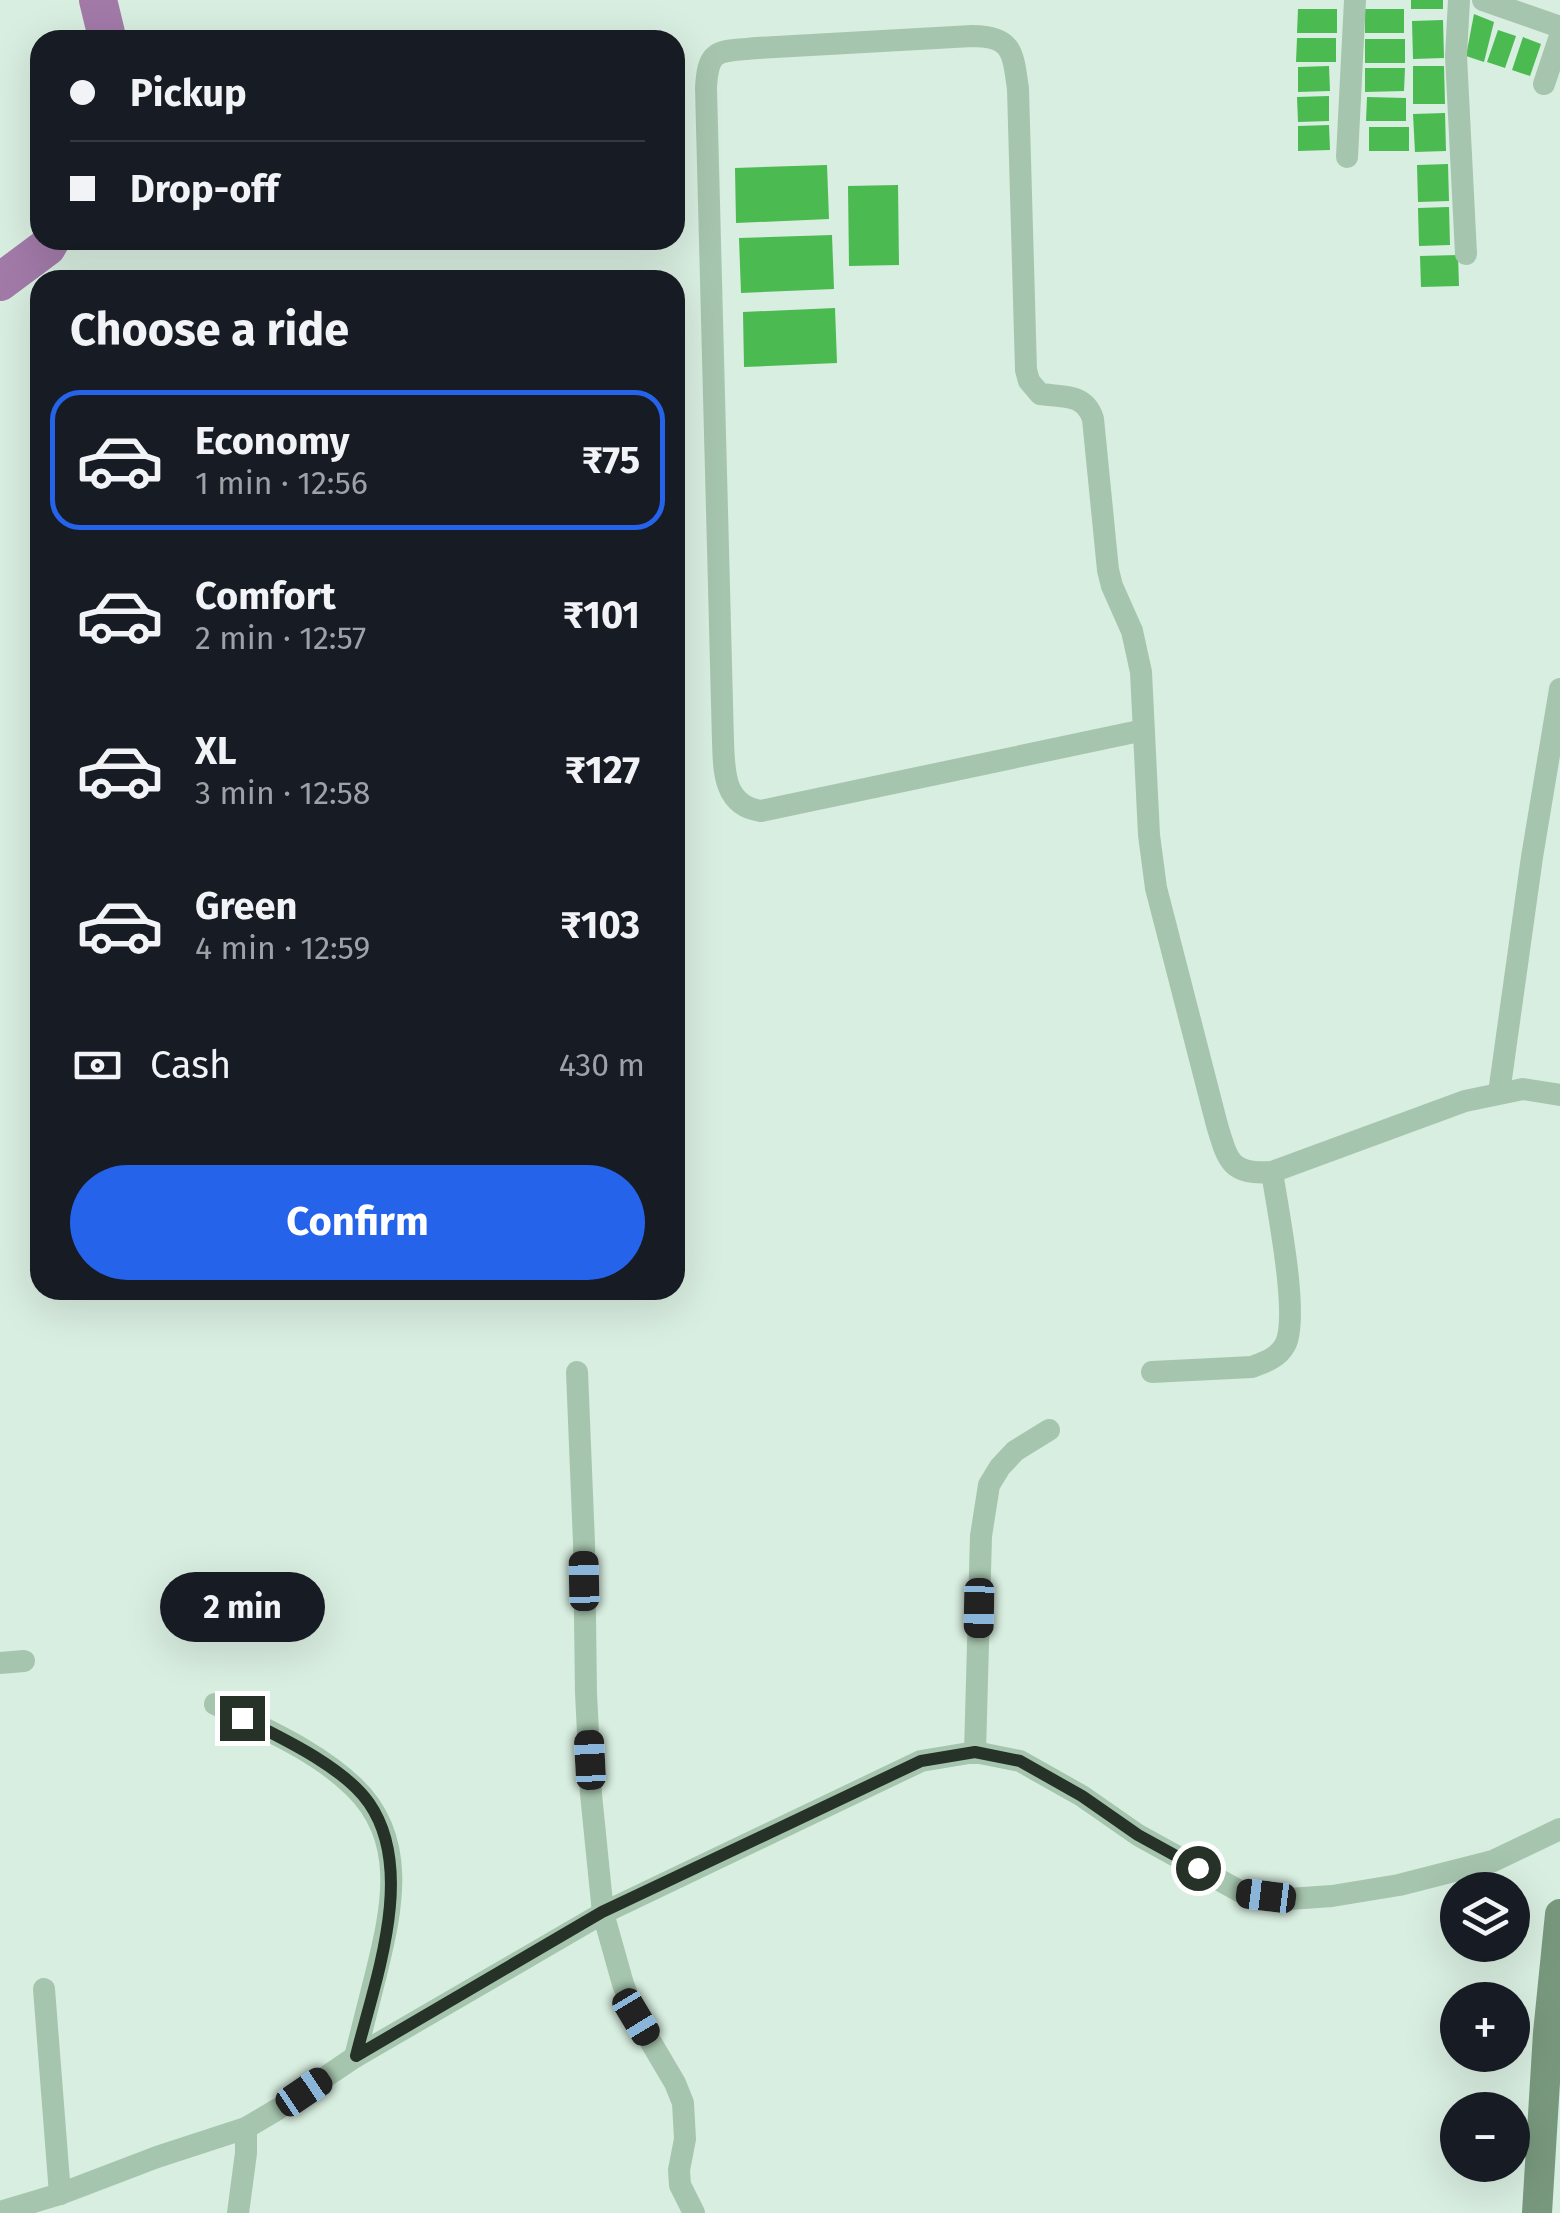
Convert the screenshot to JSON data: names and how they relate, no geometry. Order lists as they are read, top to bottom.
{
  "page": {
    "banner": ["Pickup", "Drop-off"],
    "heading": "Choose a ride",
    "list": [
      {
        "name": "Economy",
        "note": "1 min · 12:56",
        "value": "₹75"
      },
      {
        "name": "Comfort",
        "note": "2 min · 12:57",
        "value": "₹101"
      },
      {
        "name": "XL",
        "note": "3 min · 12:58",
        "value": "₹127"
      },
      {
        "name": "Green",
        "note": "4 min · 12:59",
        "value": "₹103"
      }
    ],
    "pay": ["Cash", "430 m"],
    "buttons": "Confirm",
    "bubble": "2 min",
    "map_buttons": ["+", "−"]
  }
}
